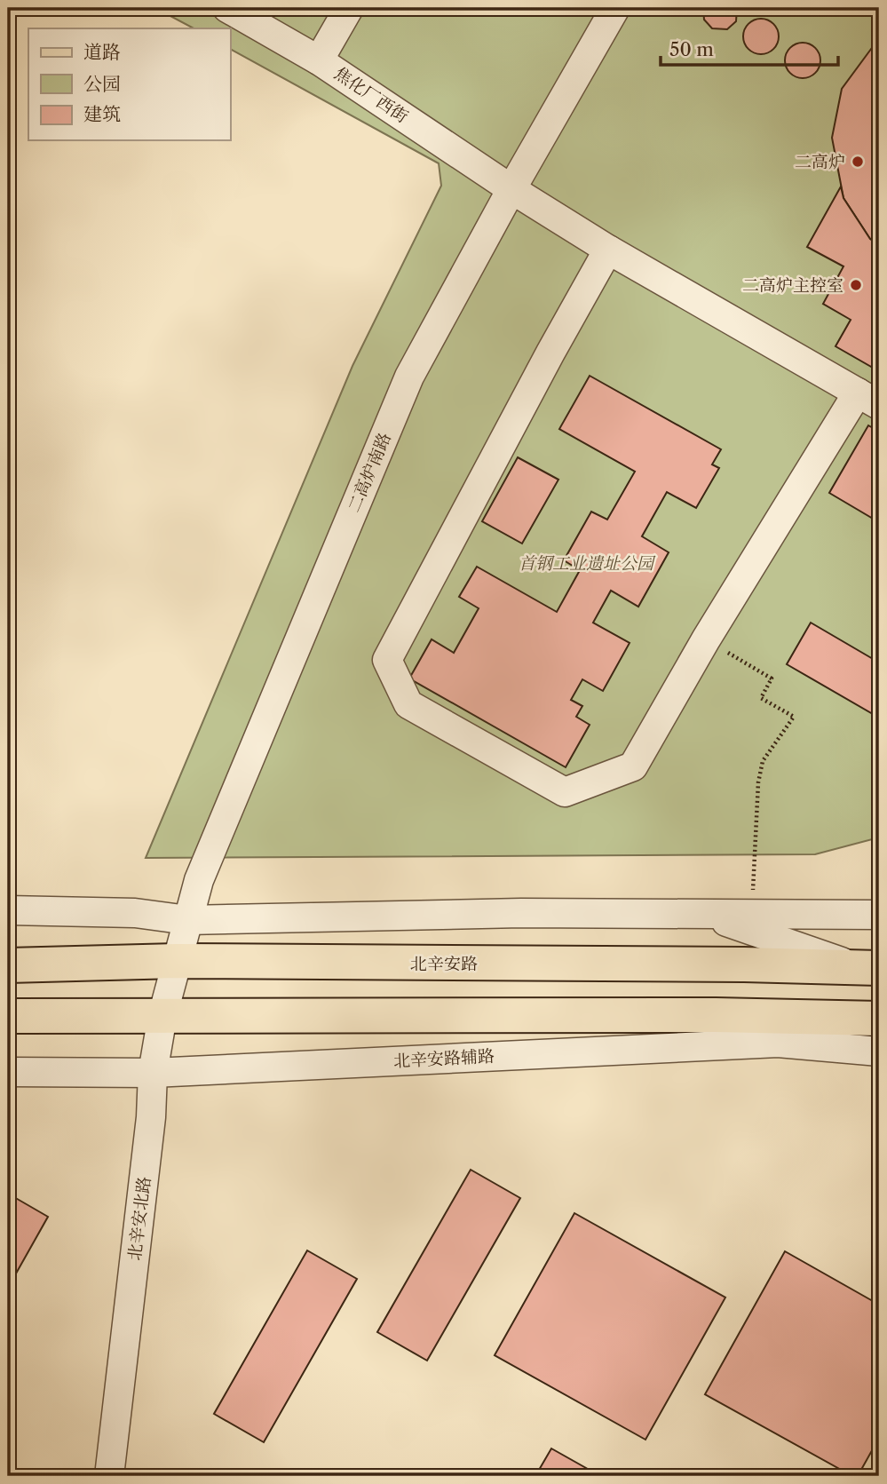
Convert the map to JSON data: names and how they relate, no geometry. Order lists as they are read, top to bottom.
{
  "streets": {
    "main road": ["北辛安路"],
    "street": [
      "焦化厂西街",
      "二高炉南路",
      "北辛安路辅路",
      "北辛安北路"
    ]
  },
  "crossings": [
    ["焦化厂西街", "二高炉南路"],
    ["二高炉南路", "北辛安路"],
    ["二高炉南路", "北辛安北路"],
    ["北辛安路", "北辛安北路"],
    ["北辛安路辅路", "北辛安北路"]
  ],
  "parks": ["首钢工业遗址公园"],
  "places": ["二高炉", "二高炉主控室"],
  "legend": ["道路", "公园", "建筑"],
  "scale_bar": "50 m"
}
